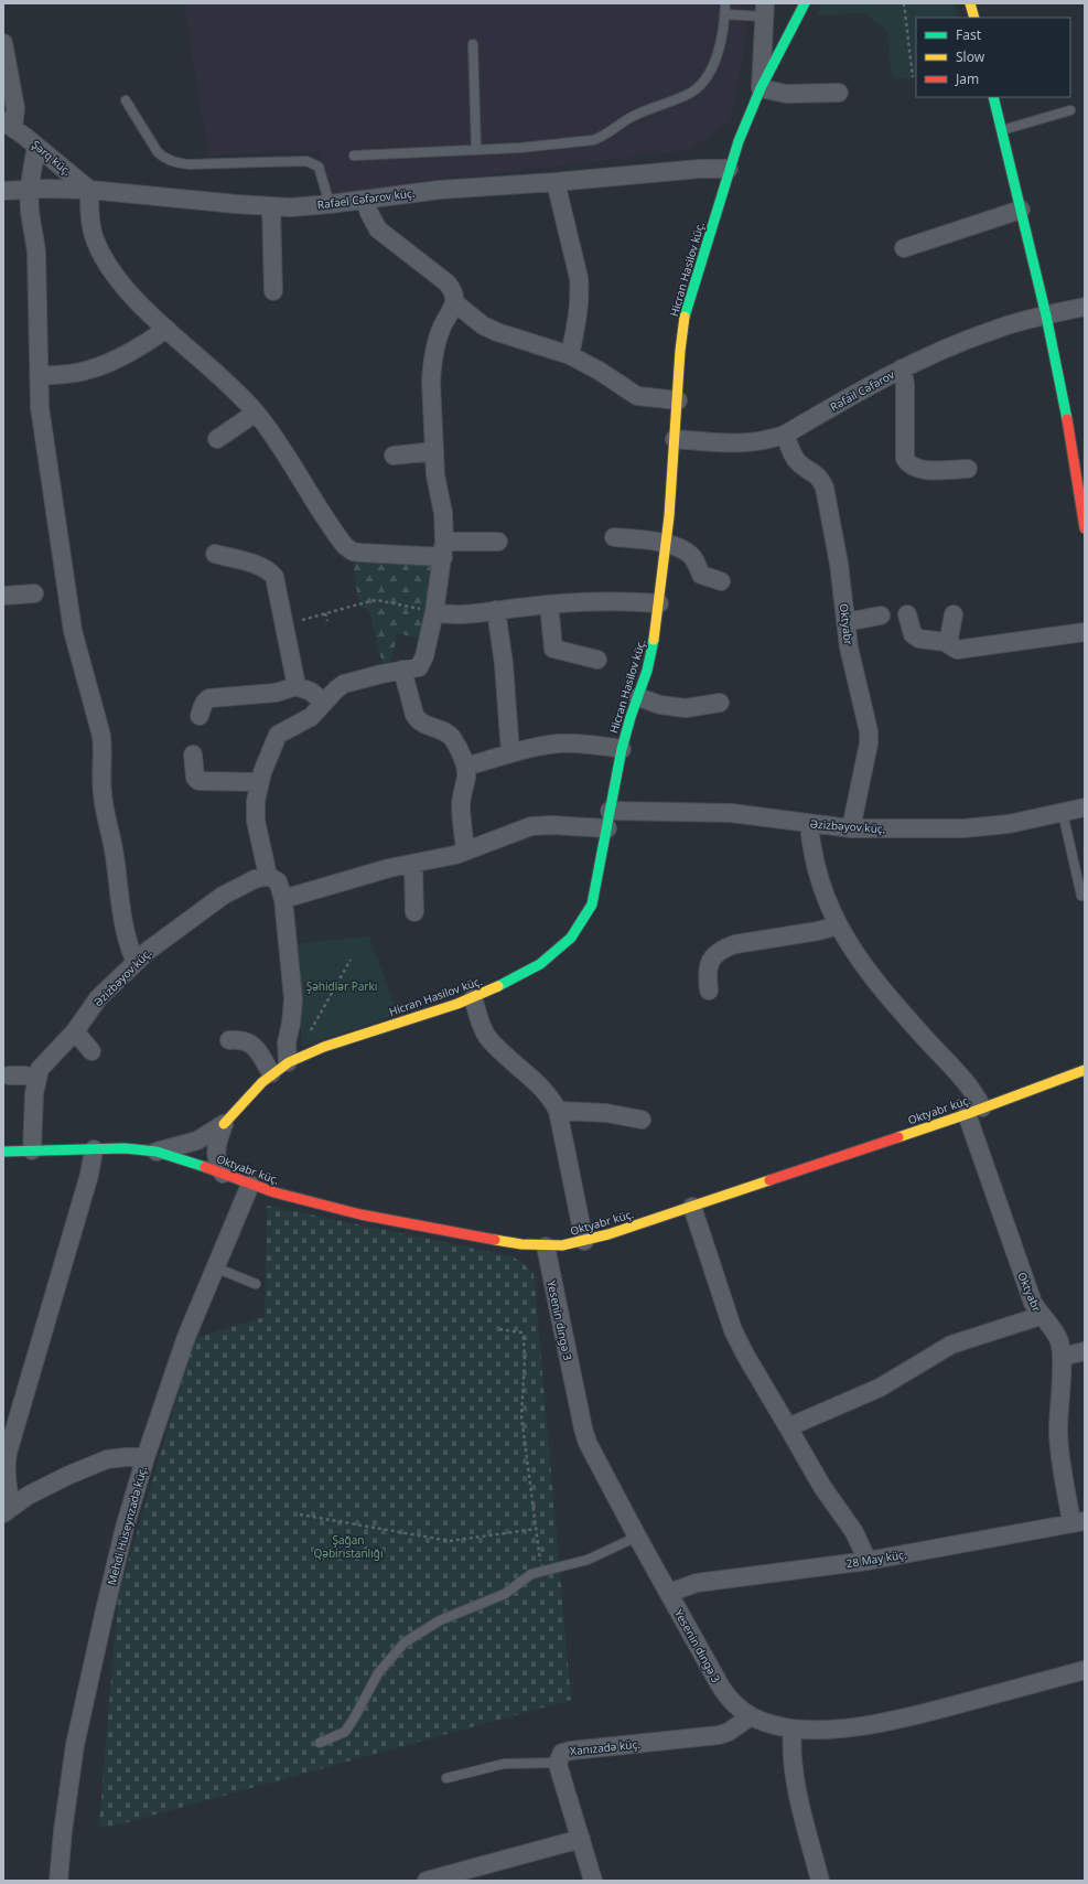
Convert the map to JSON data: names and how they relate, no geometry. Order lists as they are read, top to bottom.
{
  "streets": {
    "street": [
      "Şərq küç.",
      "Rafael Cəfərov küç.",
      "Hicran Hasilov küç.",
      "Rəfail Cəfərov",
      "Oktyabr",
      "Əzizbəyov küç.",
      "Oktyabr küç.",
      "Yesenin dıngə 3",
      "Mehdi Hüseynzadə küç.",
      "28 May küç.",
      "Xanızadə küç."
    ]
  },
  "crossings": [
    ["Şərq küç.", "Rafael Cəfərov küç."],
    ["Rafael Cəfərov küç.", "Hicran Hasilov küç."],
    ["Hicran Hasilov küç.", "Rəfail Cəfərov"],
    ["Hicran Hasilov küç.", "Əzizbəyov küç."],
    ["Rəfail Cəfərov", "Oktyabr"],
    ["Oktyabr", "Əzizbəyov küç."],
    ["Oktyabr", "Oktyabr küç."],
    ["Oktyabr", "28 May küç."],
    ["Əzizbəyov küç.", "Oktyabr küç."],
    ["Oktyabr küç.", "Yesenin dıngə 3"],
    ["Oktyabr küç.", "Mehdi Hüseynzadə küç."],
    ["Yesenin dıngə 3", "28 May küç."],
    ["Yesenin dıngə 3", "Xanızadə küç."]
  ],
  "parks": ["Şəhidlər Parkı", "Şağan Qəbiristanlığı"],
  "legend": ["Fast", "Slow", "Jam"]
}
